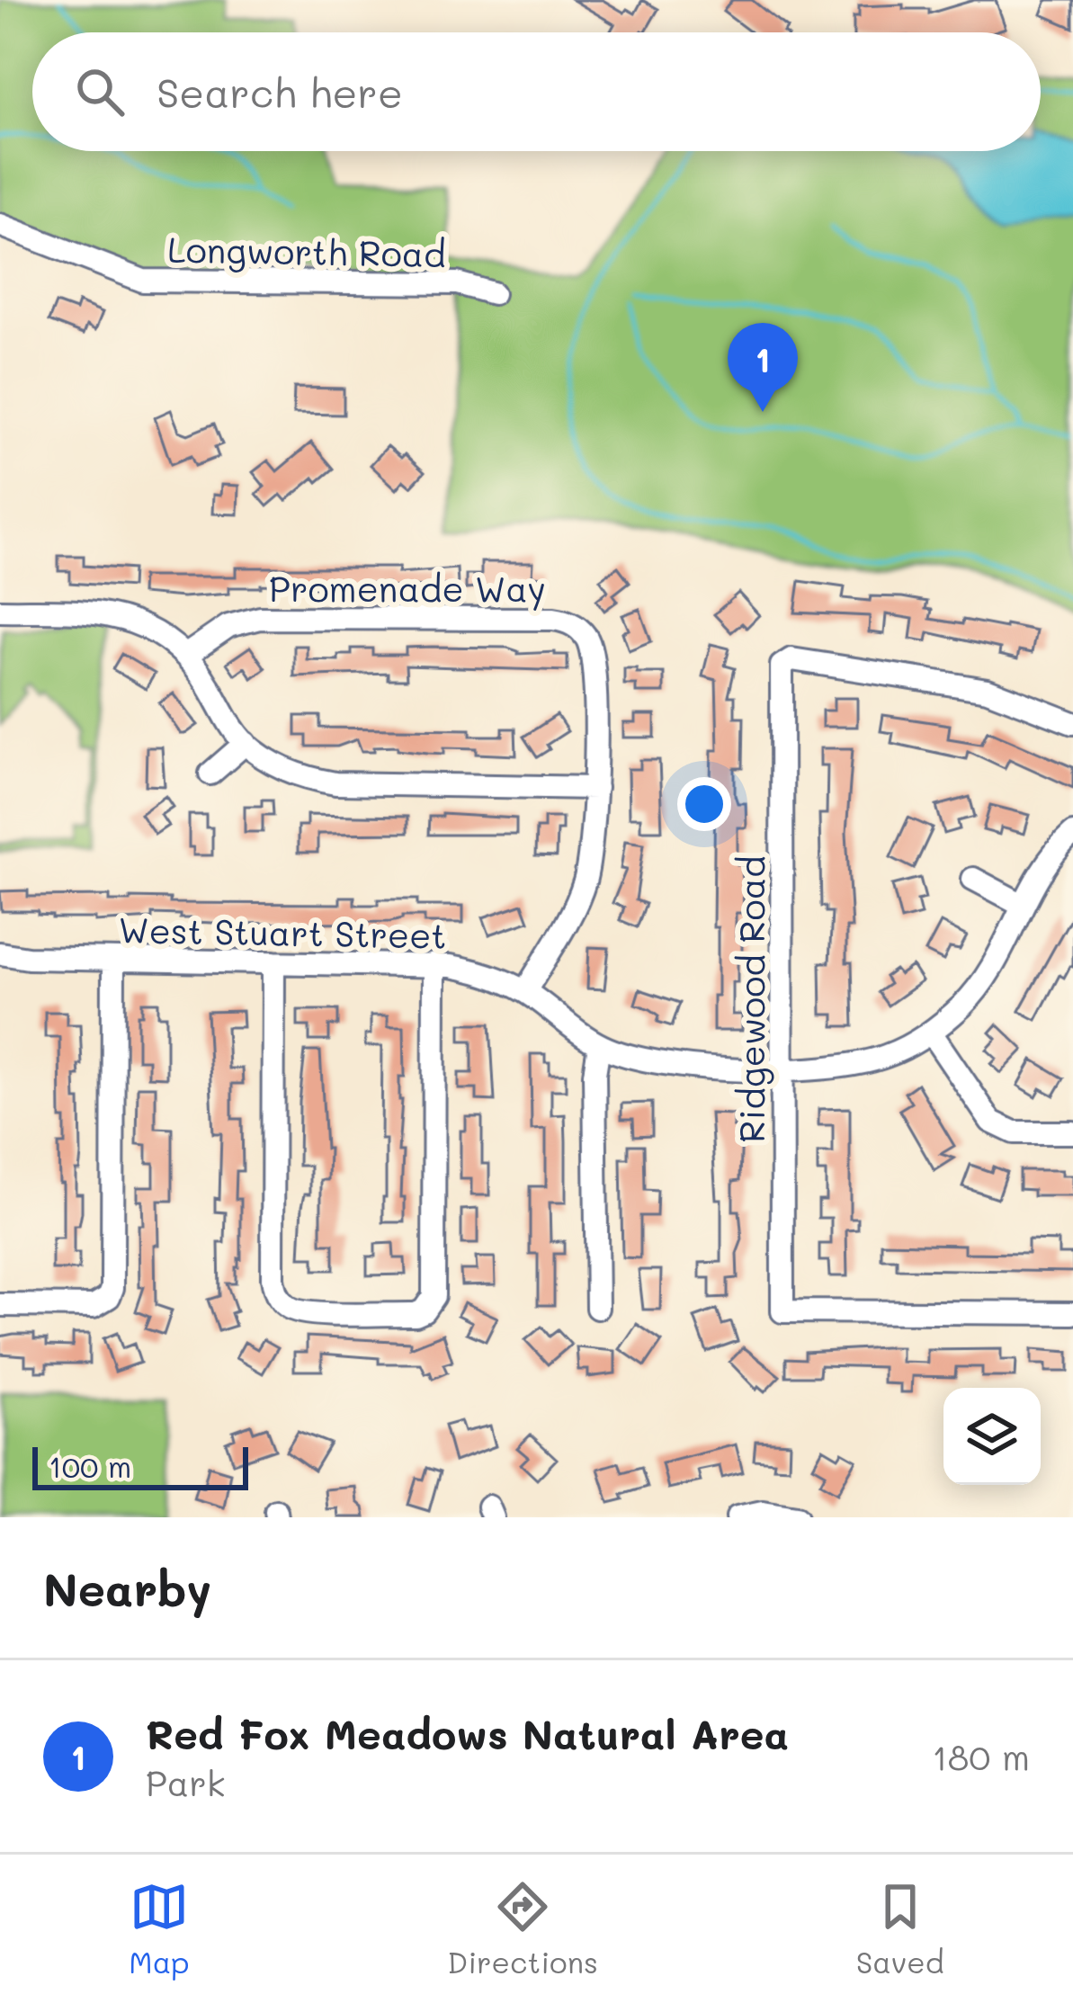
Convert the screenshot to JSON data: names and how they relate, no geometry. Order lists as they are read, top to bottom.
{
  "streets": {
    "street": [
      "Longworth Road",
      "Promenade Way",
      "West Stuart Street",
      "Ridgewood Road"
    ]
  },
  "crossings": [
    ["Promenade Way", "West Stuart Street"],
    ["West Stuart Street", "Ridgewood Road"]
  ],
  "scale_bar": "100 m",
  "page": {
    "search": "Search here",
    "pins": "1",
    "scale": "100 m",
    "heading": "Nearby",
    "list": [
      {
        "mark": "1",
        "name": "Red Fox Meadows Natural Area",
        "note": "Park",
        "value": "180 m"
      }
    ],
    "nav": ["Map", "Directions", "Saved"]
  }
}
